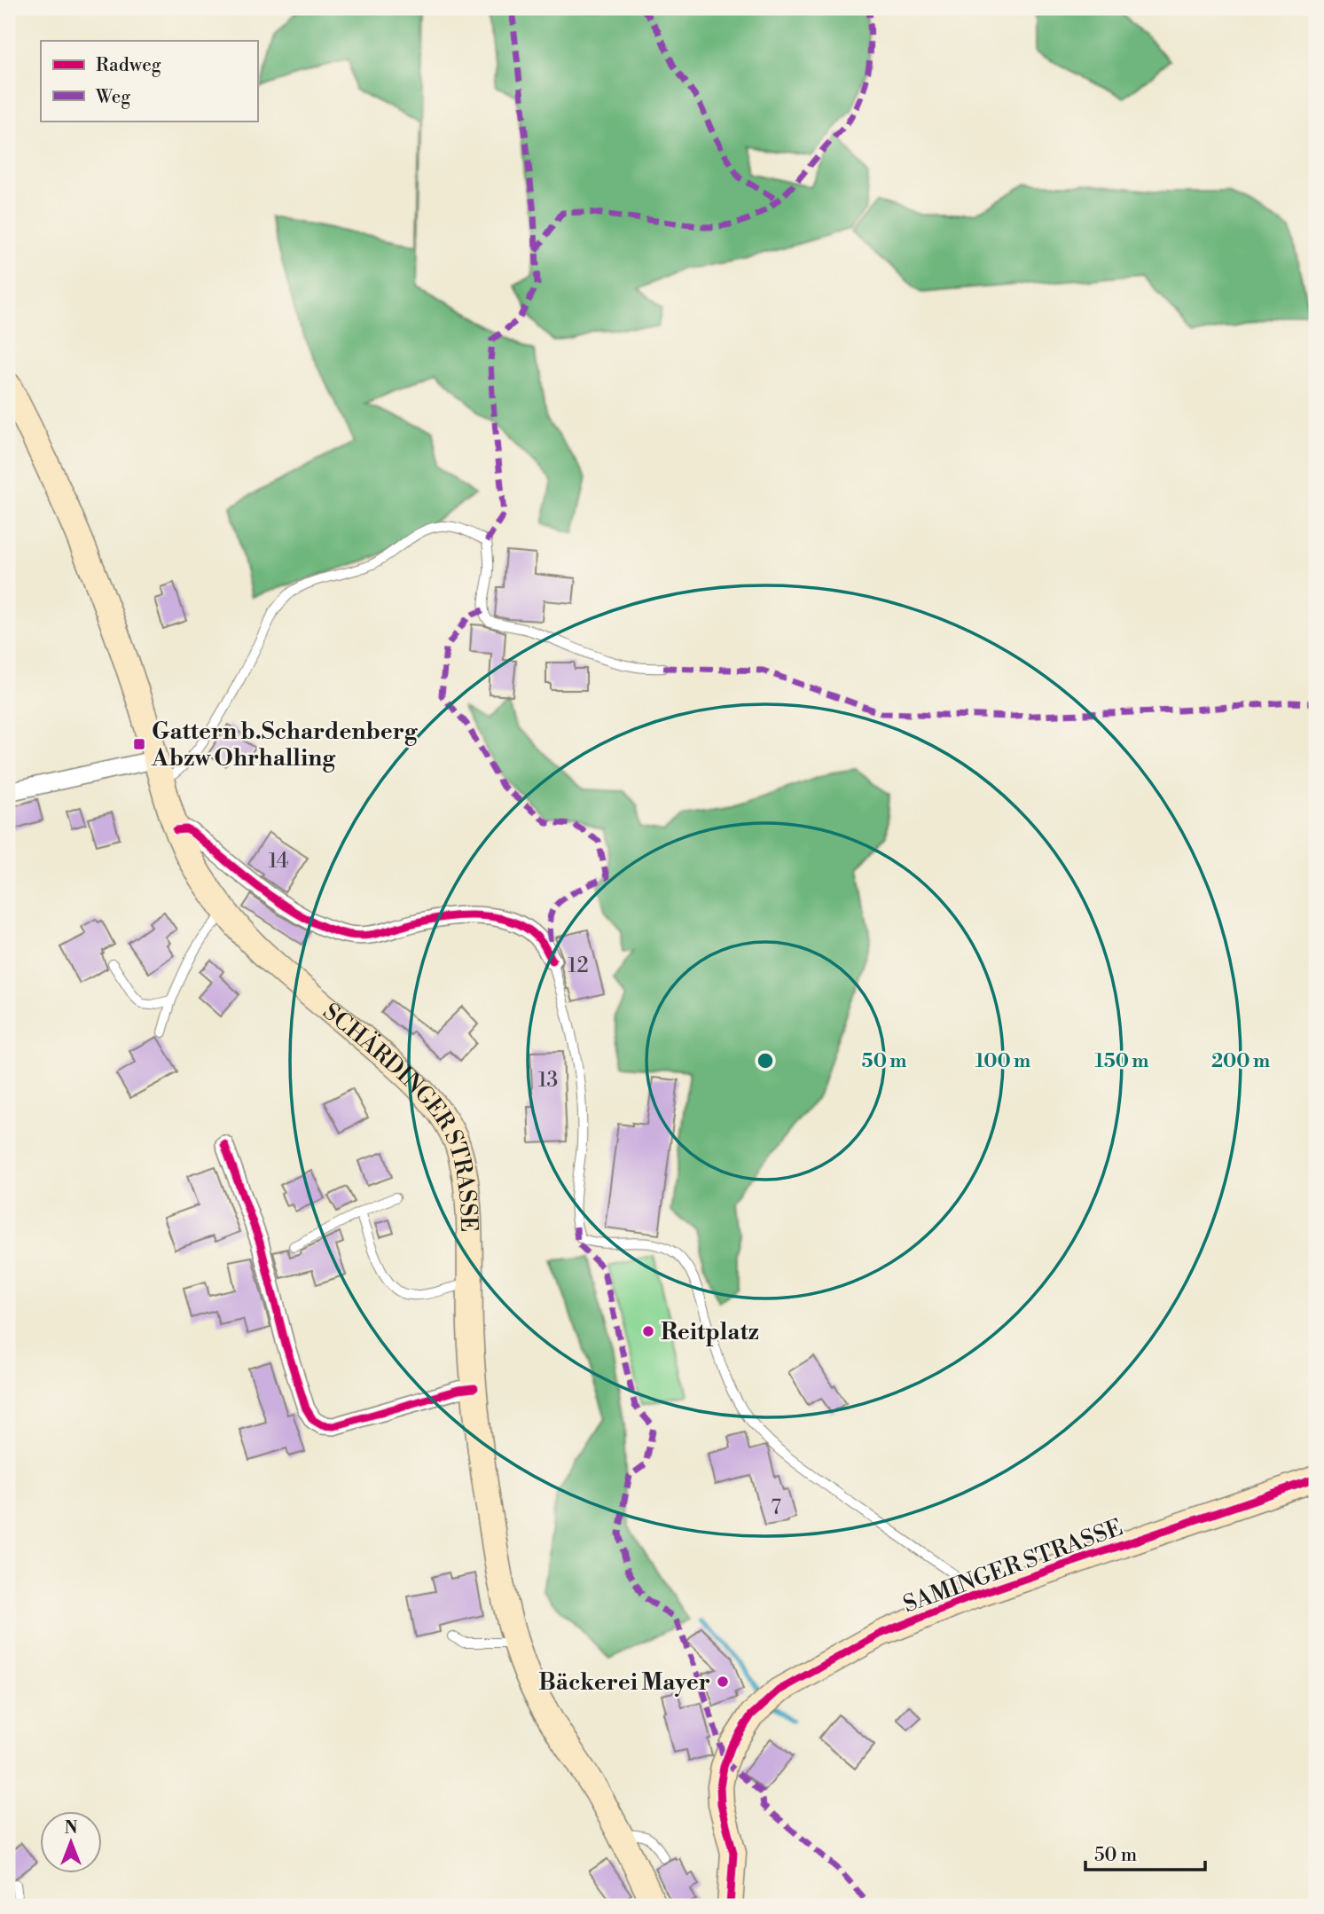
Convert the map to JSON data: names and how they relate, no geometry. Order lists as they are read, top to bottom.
{
  "streets": {
    "main road": ["SCHÄRDINGER STRASSE", "SAMINGER STRASSE"]
  },
  "places": {
    "transit": ["Gattern b.Schardenberg Abzw Ohrhalling"],
    "other": ["Reitplatz", "Bäckerei Mayer"]
  },
  "house_numbers": [
    "14",
    "12",
    "13",
    "7"
  ],
  "legend": ["Radweg", "Weg"],
  "scale_bar": "50 m",
  "north": "top",
  "rings": [
    "50 m",
    "100 m",
    "150 m",
    "200 m"
  ]
}
